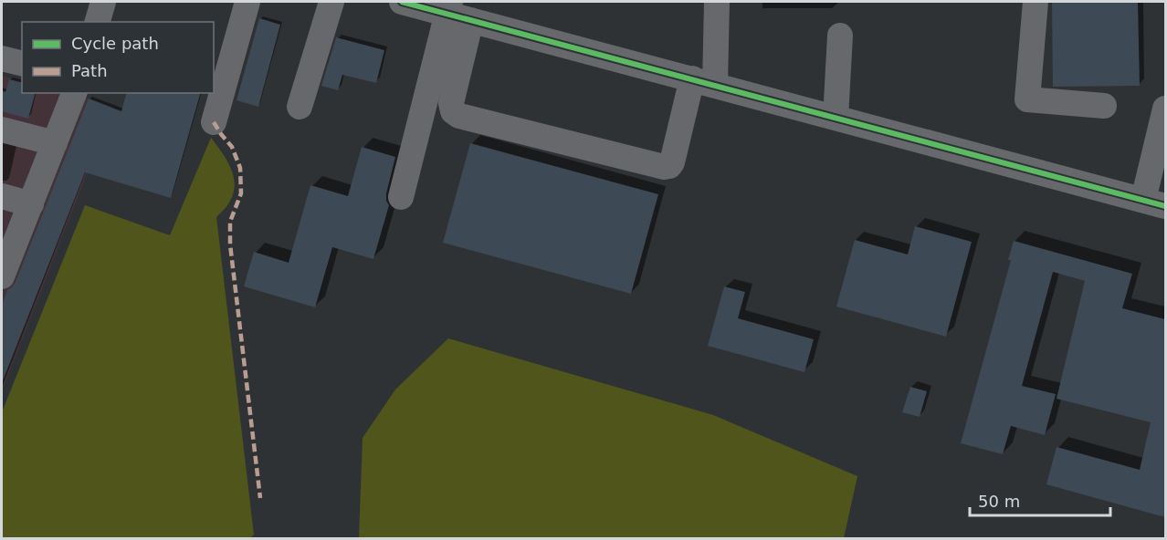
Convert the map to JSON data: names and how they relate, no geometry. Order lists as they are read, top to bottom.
{
  "legend": ["Cycle path", "Path"],
  "scale_bar": "50 m"
}
